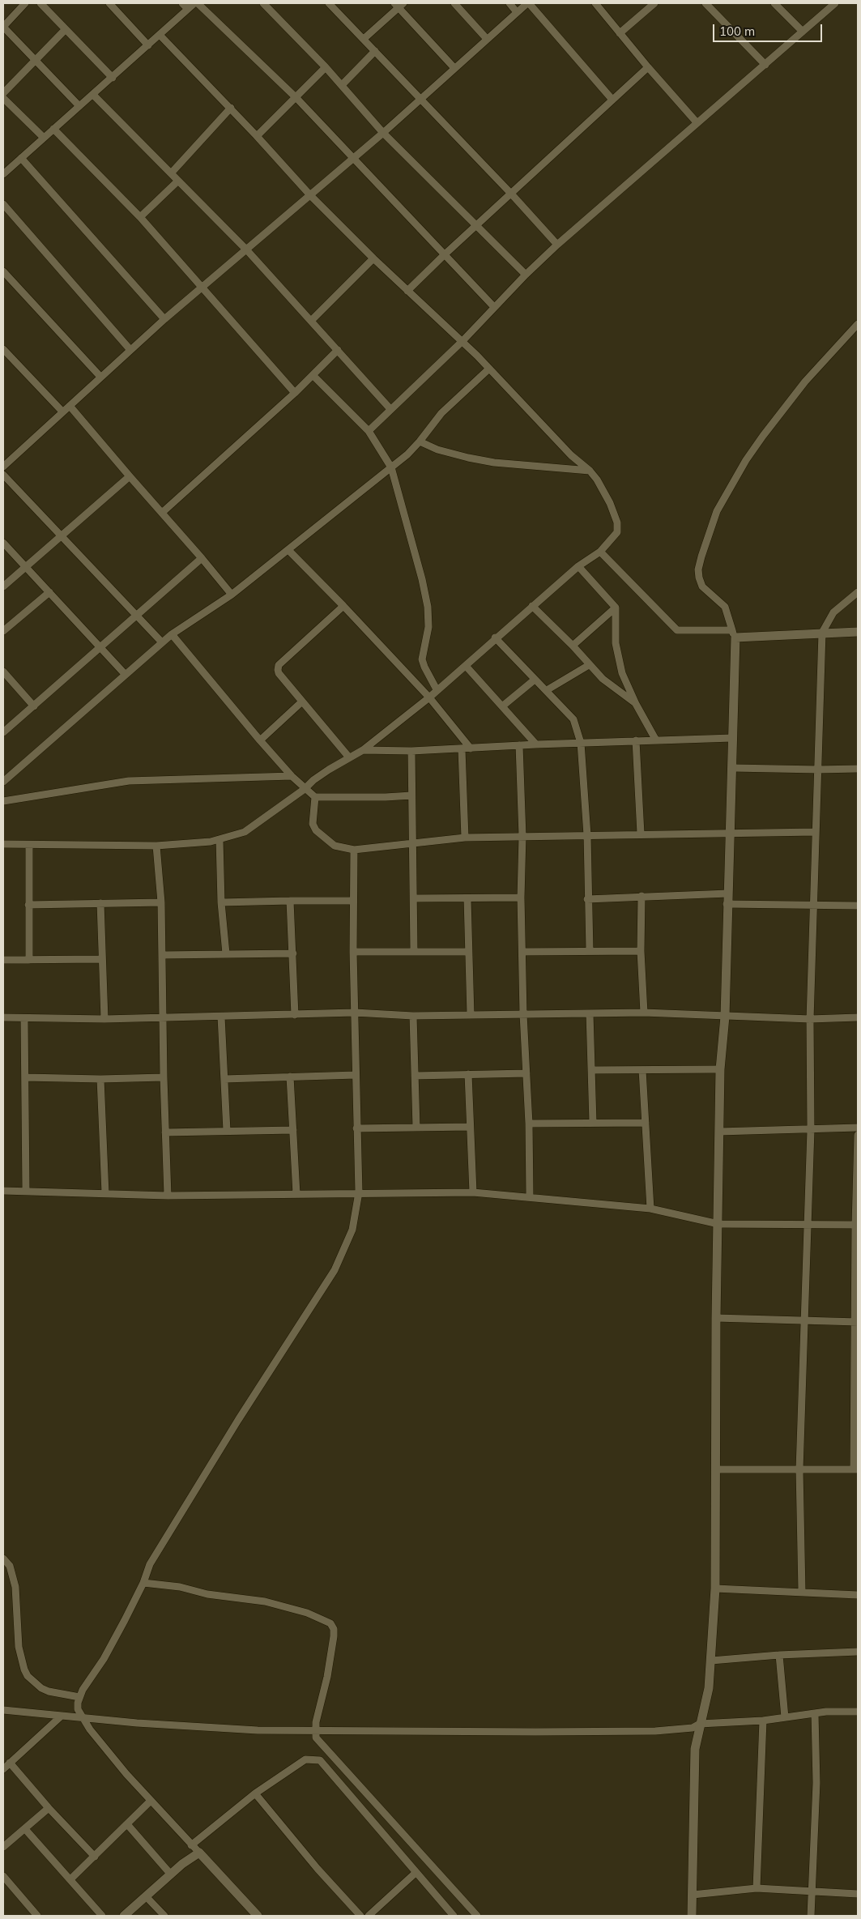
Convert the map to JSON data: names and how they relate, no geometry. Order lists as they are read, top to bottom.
{
  "scale_bar": "100 m"
}
